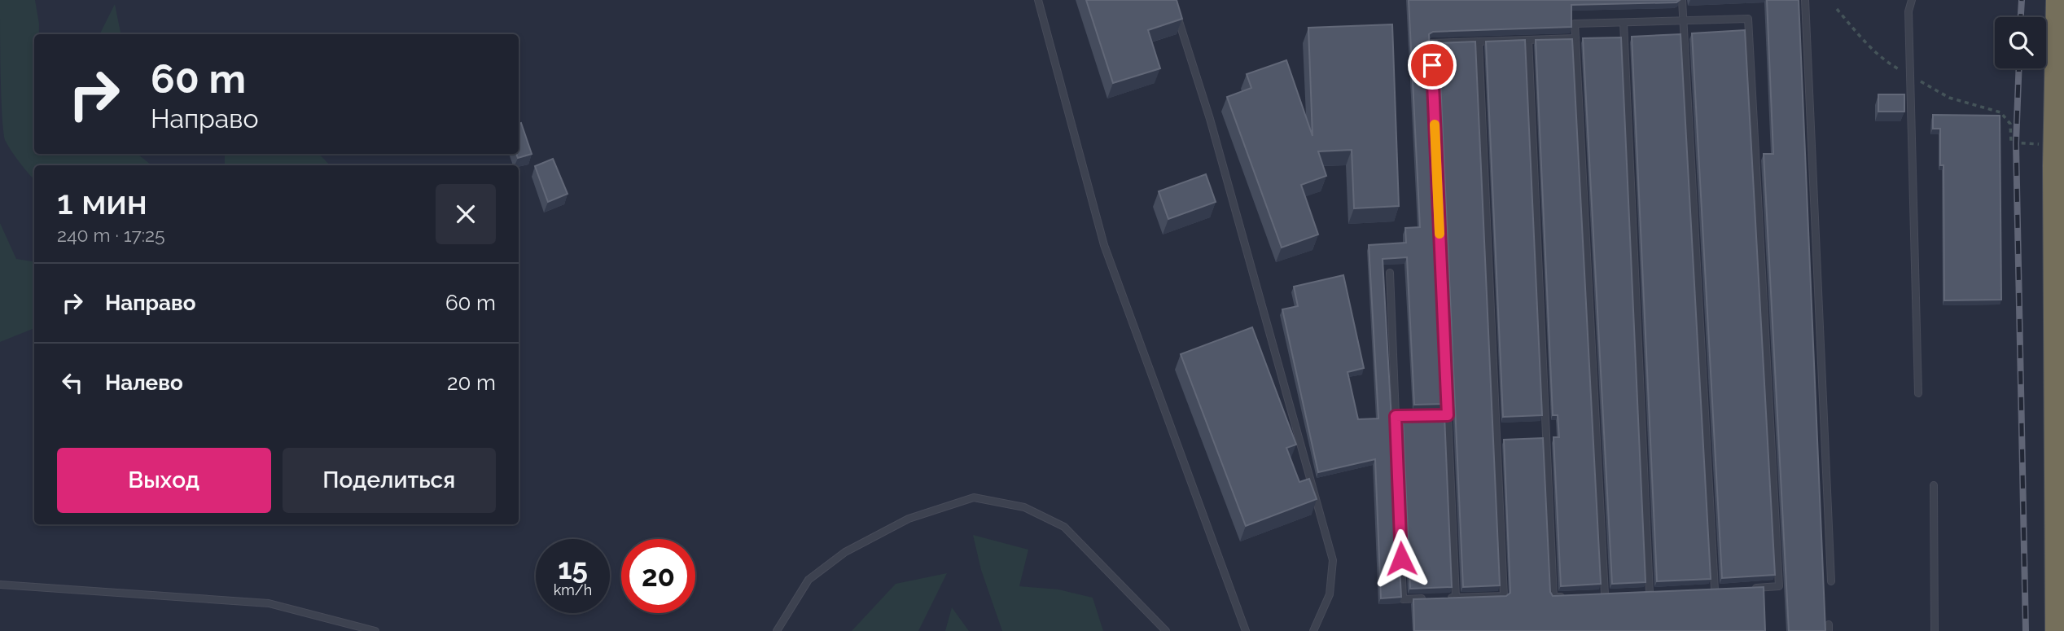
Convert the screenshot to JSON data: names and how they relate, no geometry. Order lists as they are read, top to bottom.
{
  "page": {
    "turn": ["60 m", "Направо"],
    "heading": ["1 мин", "240 m · 17:25"],
    "list": [
      {
        "name": "Направо",
        "value": "60 m"
      },
      {
        "name": "Налево",
        "value": "20 m"
      }
    ],
    "buttons": ["Выход", "Поделиться"],
    "speed": "15 km/h",
    "limit": "20"
  }
}
